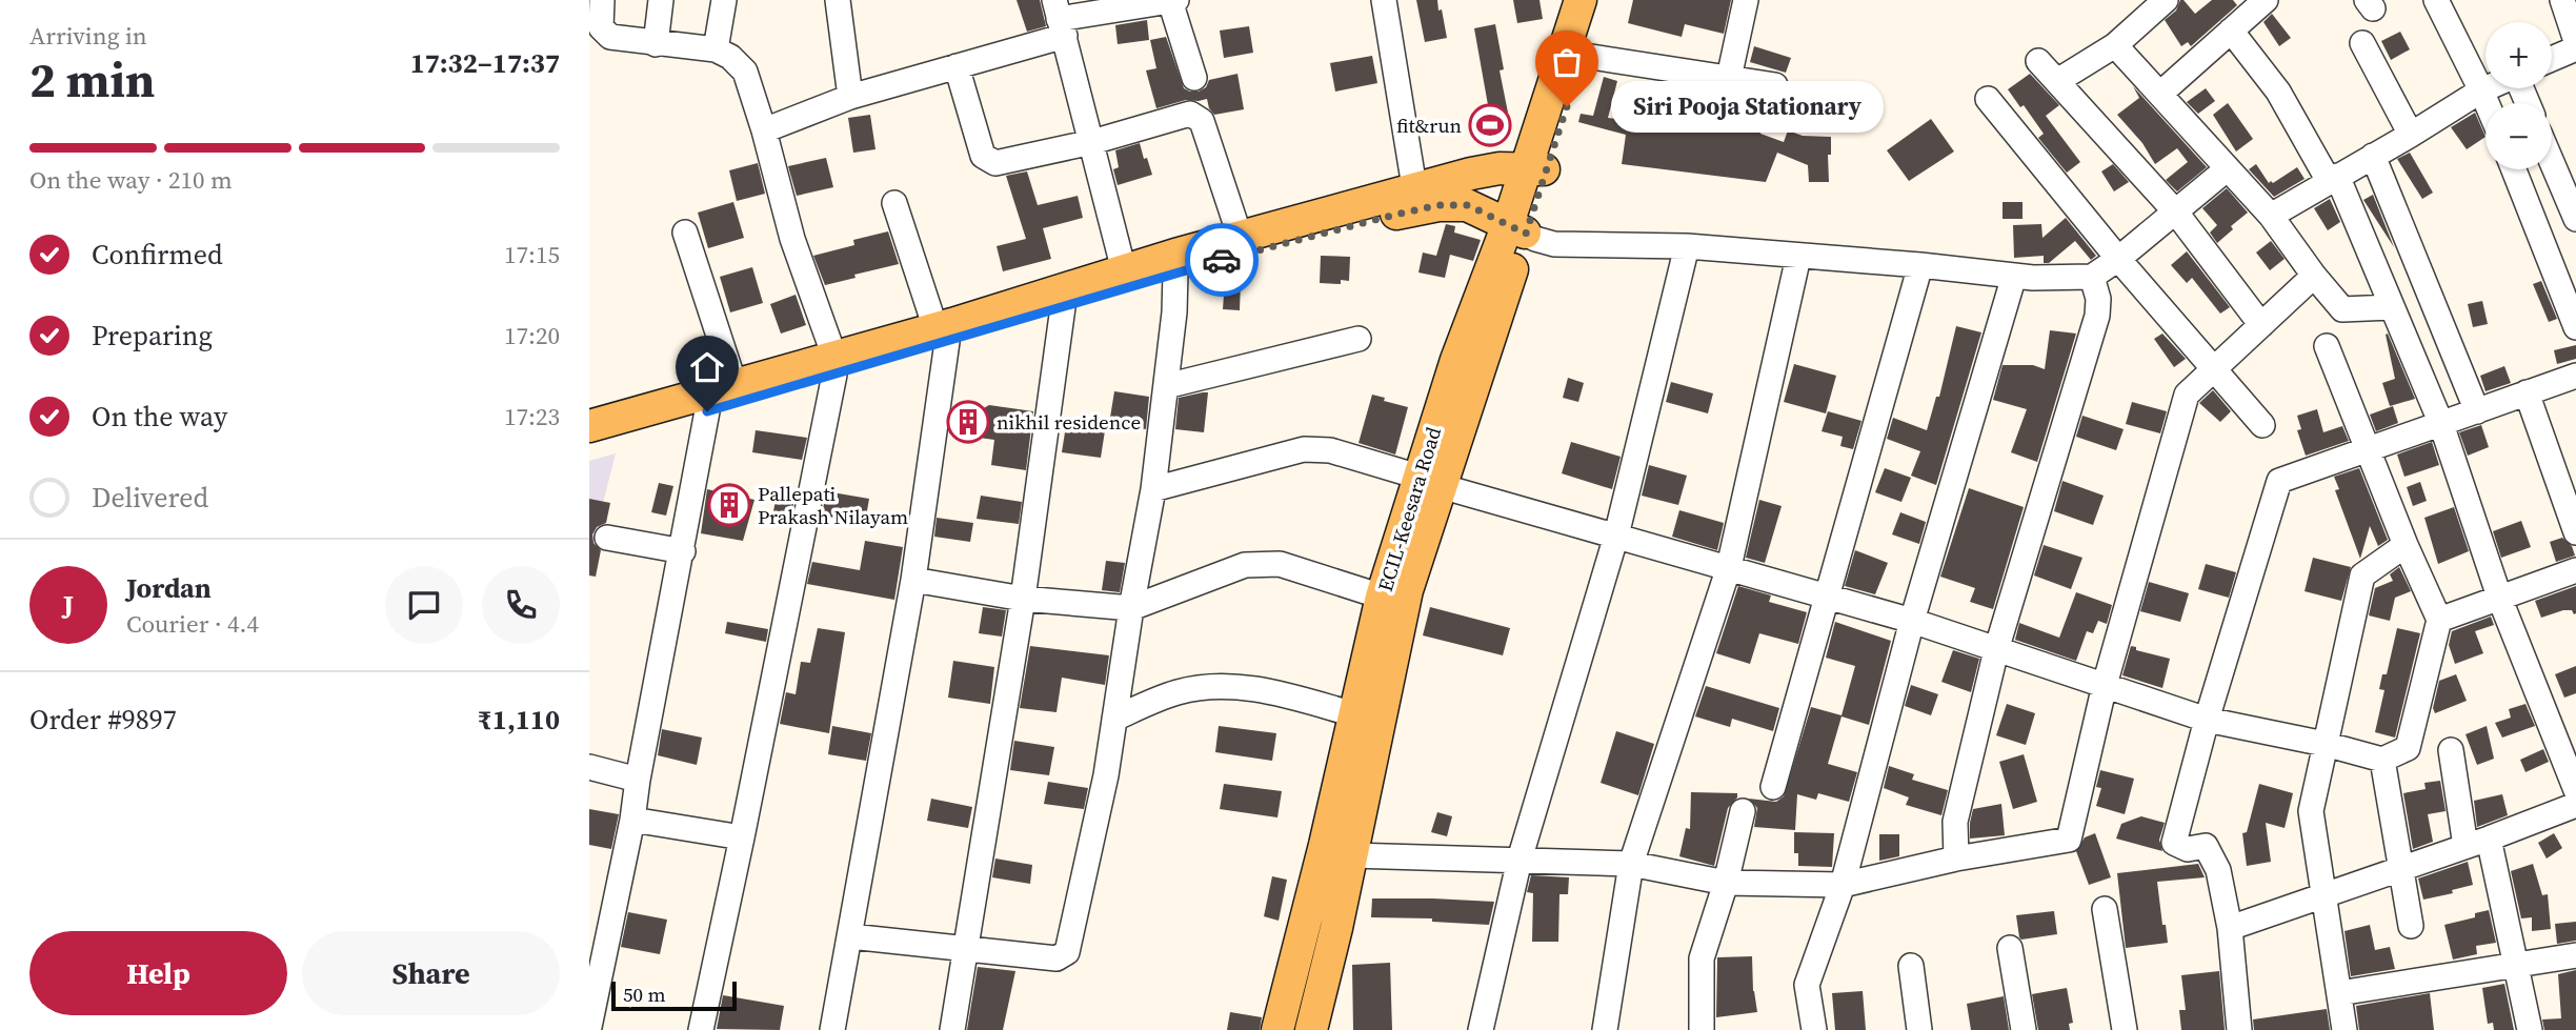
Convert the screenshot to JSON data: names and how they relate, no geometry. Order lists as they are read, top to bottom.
{
  "streets": {
    "main road": ["ECIL-Keesara Road"]
  },
  "places": {
    "other": ["Siri Pooja Stationary"],
    "sports": ["fit&run"],
    "building": ["nikhil residence", "Pallepati Prakash Nilayam"]
  },
  "scale_bar": "50 m",
  "page": {
    "heading": ["2 min", "Arriving in", "17:32–17:37"],
    "panel": [
      "Jordan",
      "Courier · 4.4",
      "Order #9897",
      "₹1,110"
    ],
    "map_buttons": ["+", "−"],
    "bubble": "Siri Pooja Stationary",
    "bar": "On the way · 210 m",
    "list": [
      ["Confirmed", "17:15"],
      ["Preparing", "17:20"],
      ["On the way", "17:23"],
      "Delivered"
    ],
    "round": "J",
    "buttons": ["Help", "Share"],
    "scale": "50 m"
  }
}
